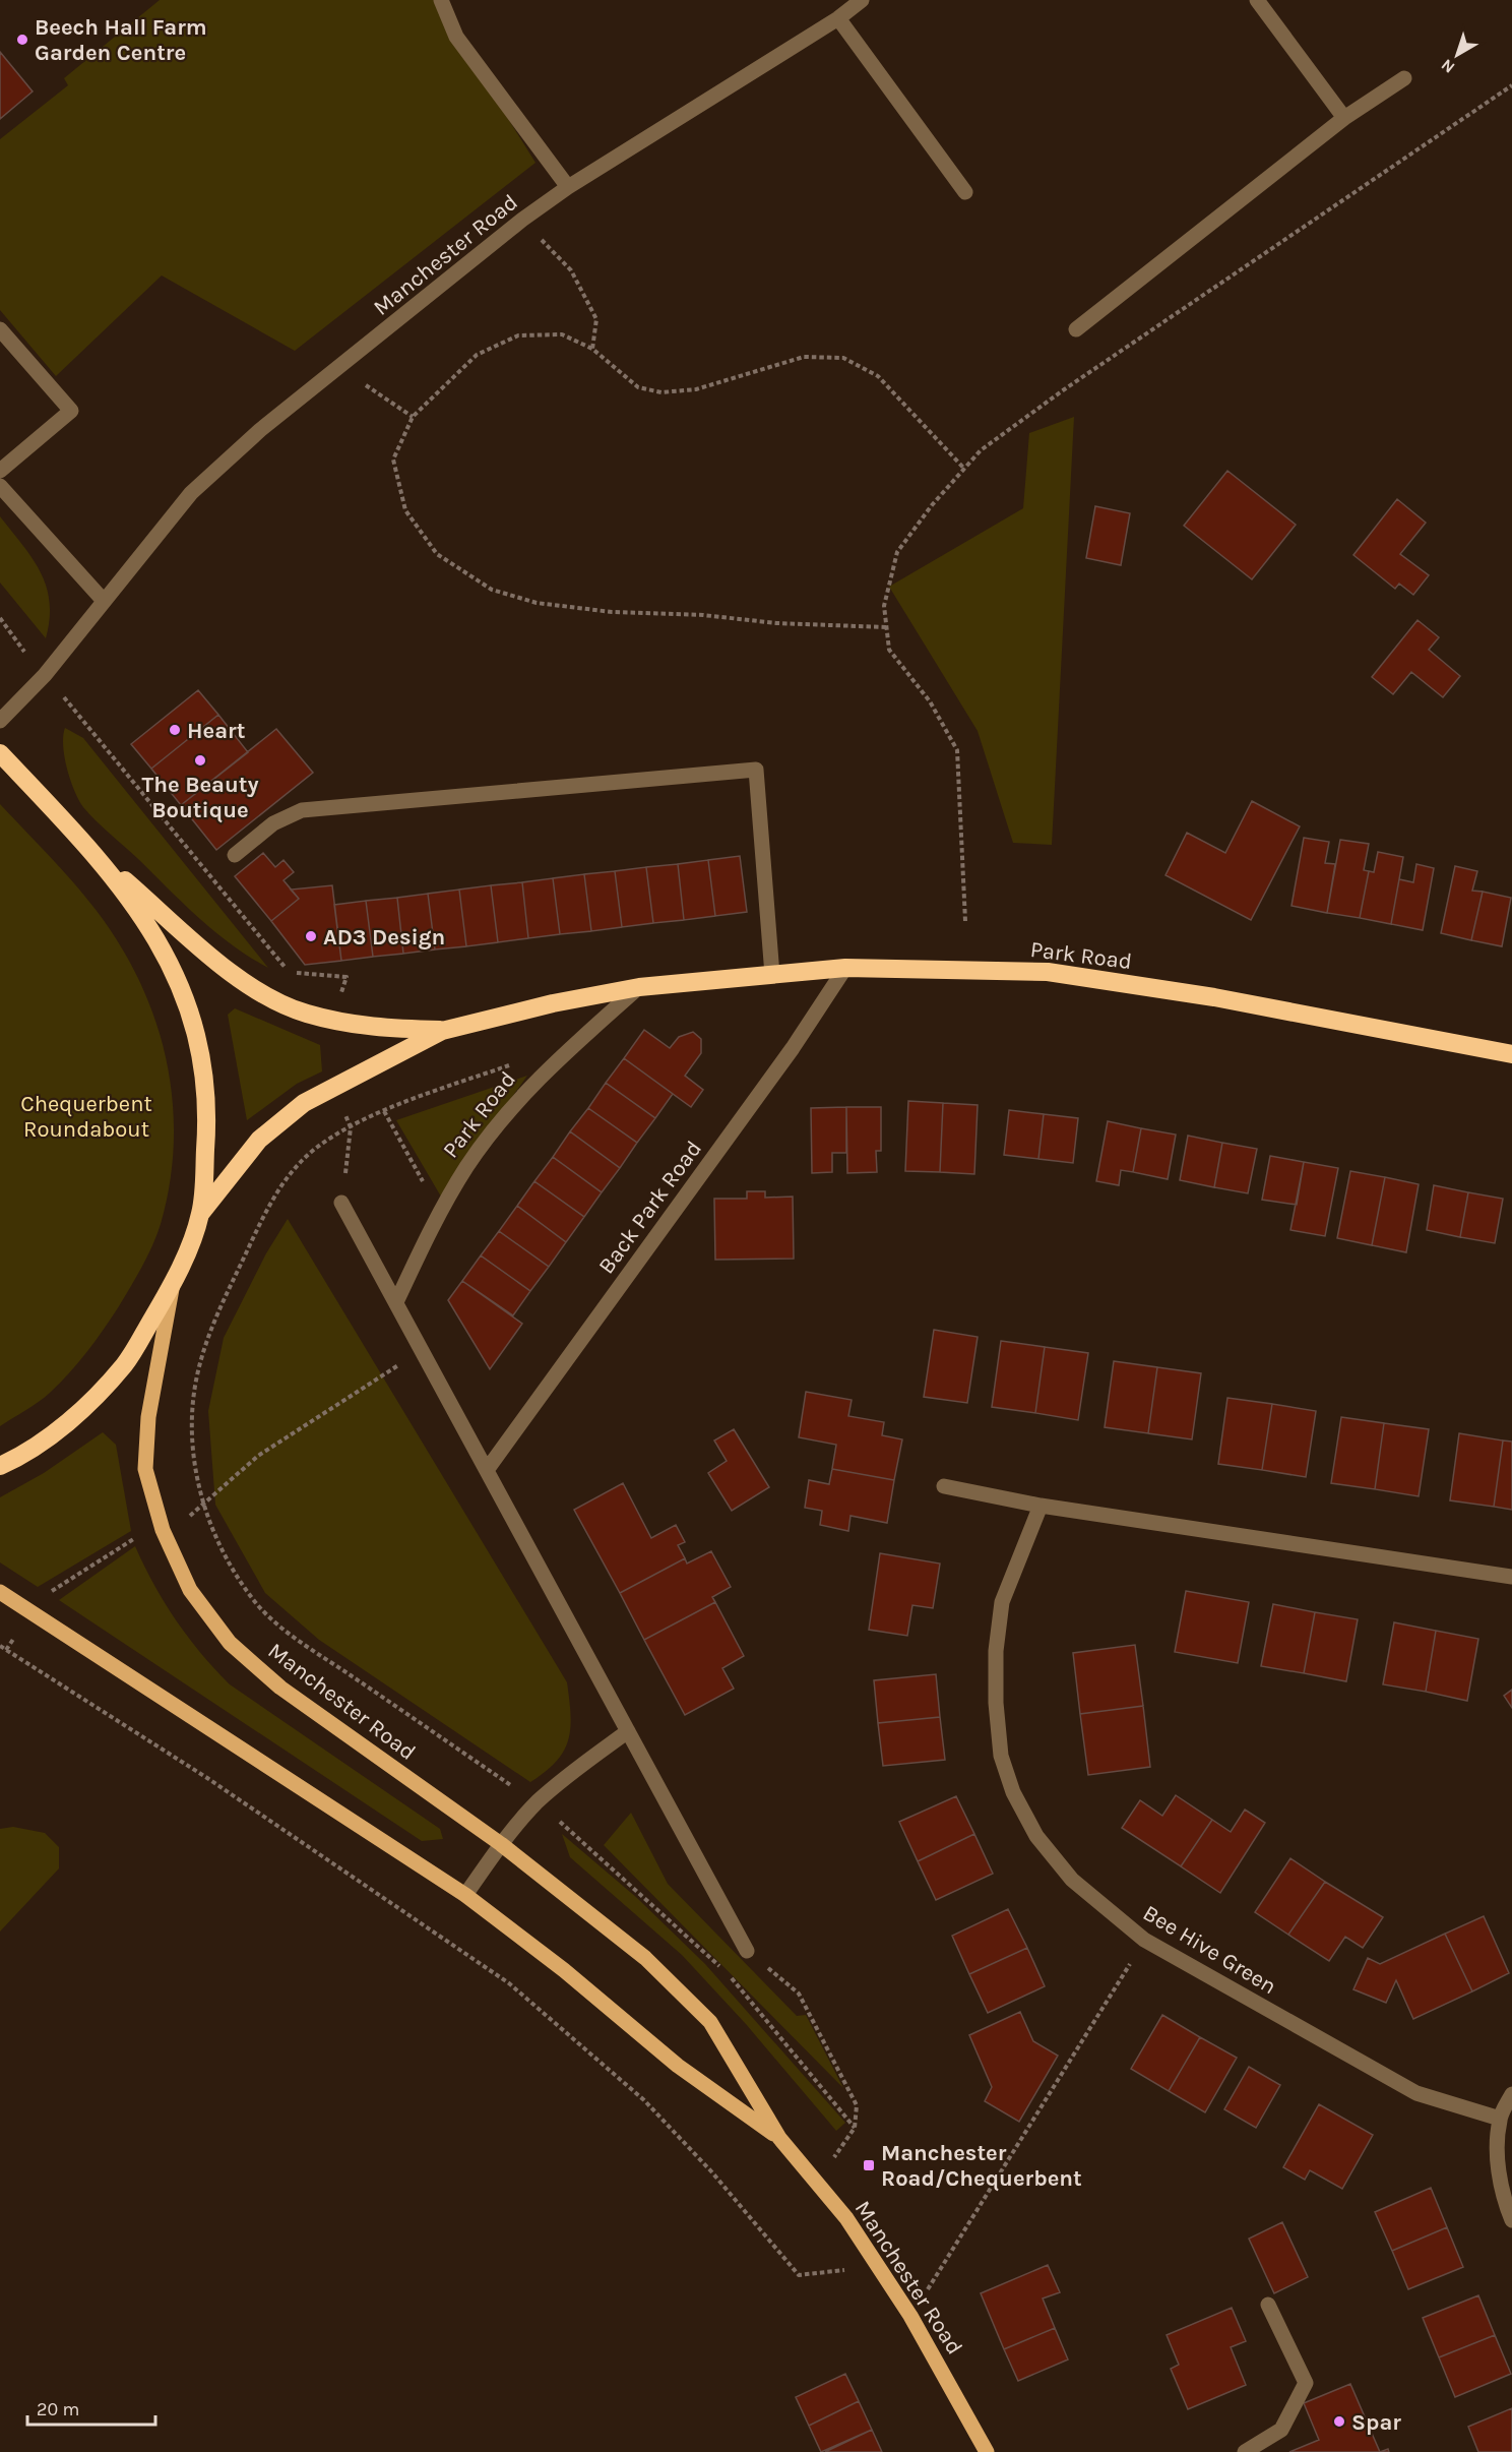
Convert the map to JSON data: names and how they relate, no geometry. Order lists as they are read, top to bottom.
{
  "streets": {
    "highway": ["Park Road"],
    "main road": ["Manchester Road"],
    "street": ["Back Park Road", "Bee Hive Green"]
  },
  "crossings": [
    ["Park Road", "Back Park Road"]
  ],
  "parks": ["Chequerbent Roundabout"],
  "places": {
    "other": [
      "Beech Hall Farm Garden Centre",
      "Heart",
      "The Beauty Boutique",
      "AD3 Design",
      "Spar"
    ],
    "transit": ["Manchester Road/Chequerbent"]
  },
  "scale_bar": "20 m",
  "north": "bottom left"
}
